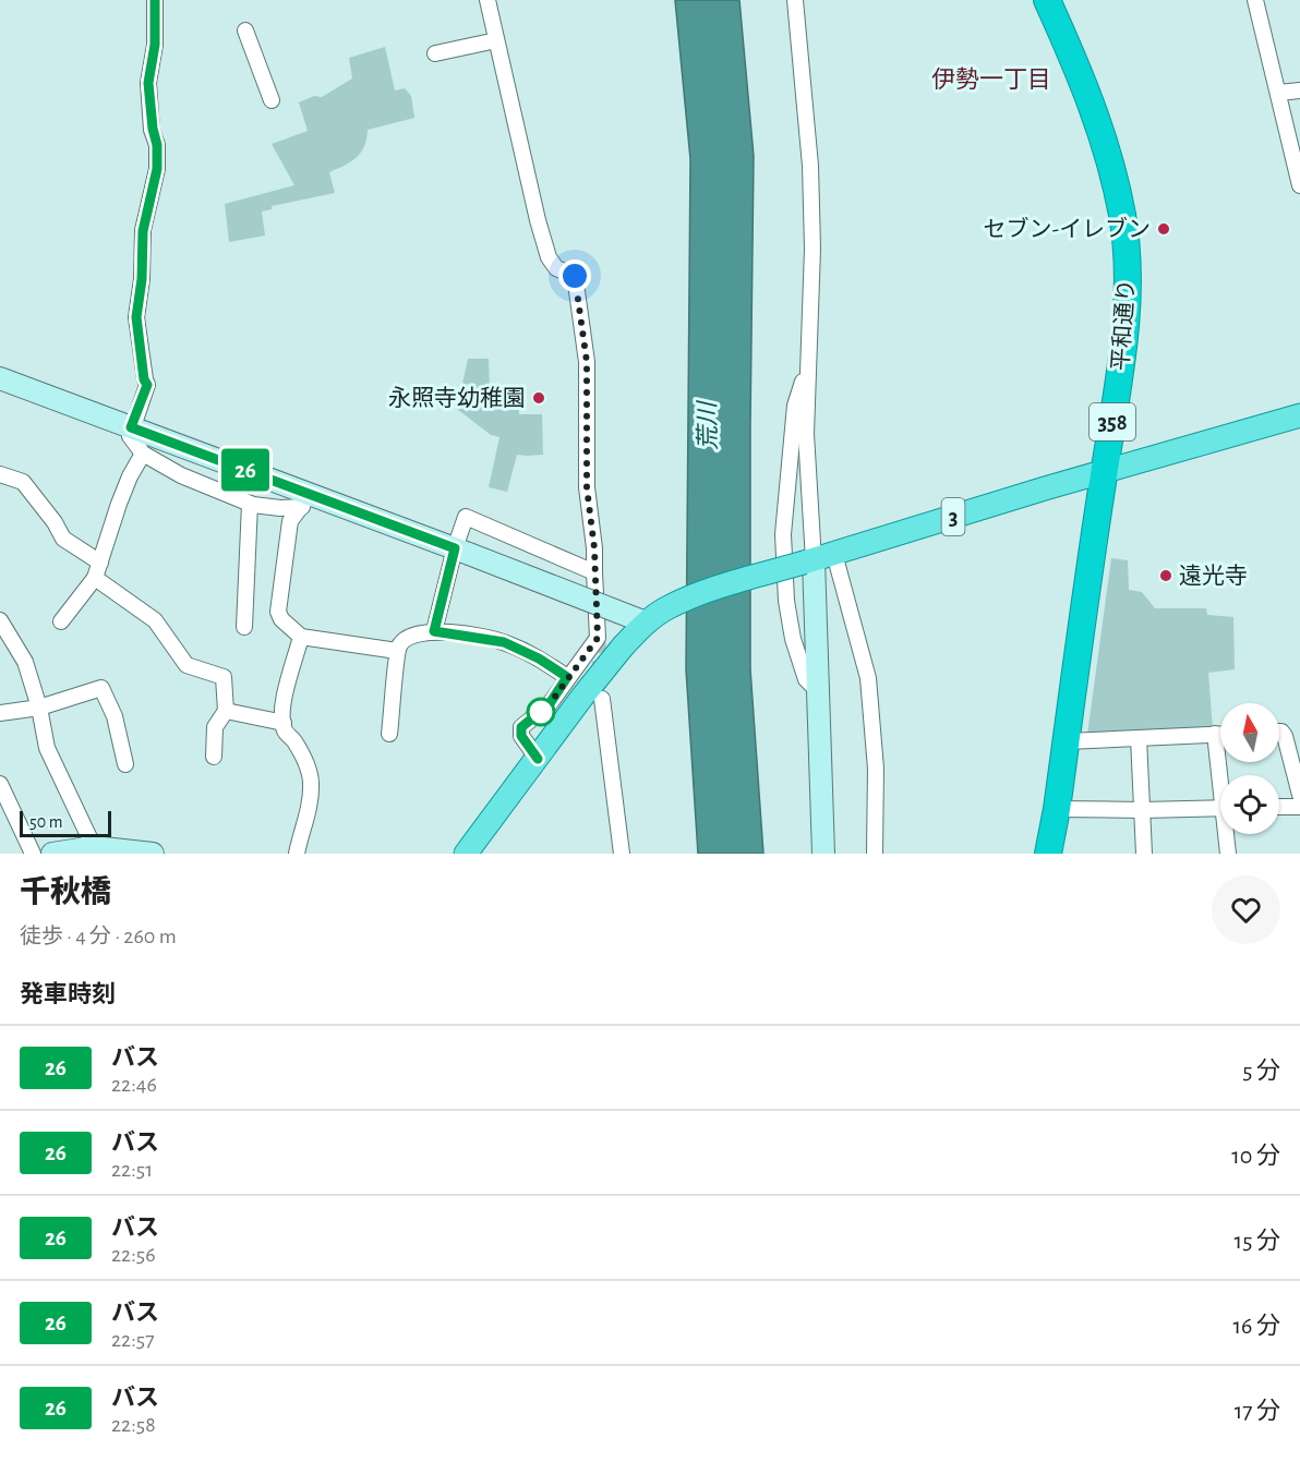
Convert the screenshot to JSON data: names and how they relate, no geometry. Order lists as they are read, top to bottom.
{
  "streets": {
    "highway": ["平和通り", "358"],
    "main road": ["3"]
  },
  "crossings": [
    ["平和通り", "3"]
  ],
  "districts": ["伊勢一丁目"],
  "water": ["荒川"],
  "places": ["セブン-イレブン", "永照寺幼稚園", "遠光寺"],
  "lines": ["bus line 26"],
  "scale_bar": "50 m",
  "north": "top",
  "page": {
    "on_map": "26",
    "scale": "50 m",
    "heading": [
      ["千秋橋", "徒歩 · 4 分 · 260 m"],
      "発車時刻"
    ],
    "list": [
      {
        "mark": "26",
        "name": "バス",
        "note": "22:46",
        "value": "5 分"
      },
      {
        "mark": "26",
        "name": "バス",
        "note": "22:51",
        "value": "10 分"
      },
      {
        "mark": "26",
        "name": "バス",
        "note": "22:56",
        "value": "15 分"
      },
      {
        "mark": "26",
        "name": "バス",
        "note": "22:57",
        "value": "16 分"
      },
      {
        "mark": "26",
        "name": "バス",
        "note": "22:58",
        "value": "17 分"
      }
    ]
  }
}
